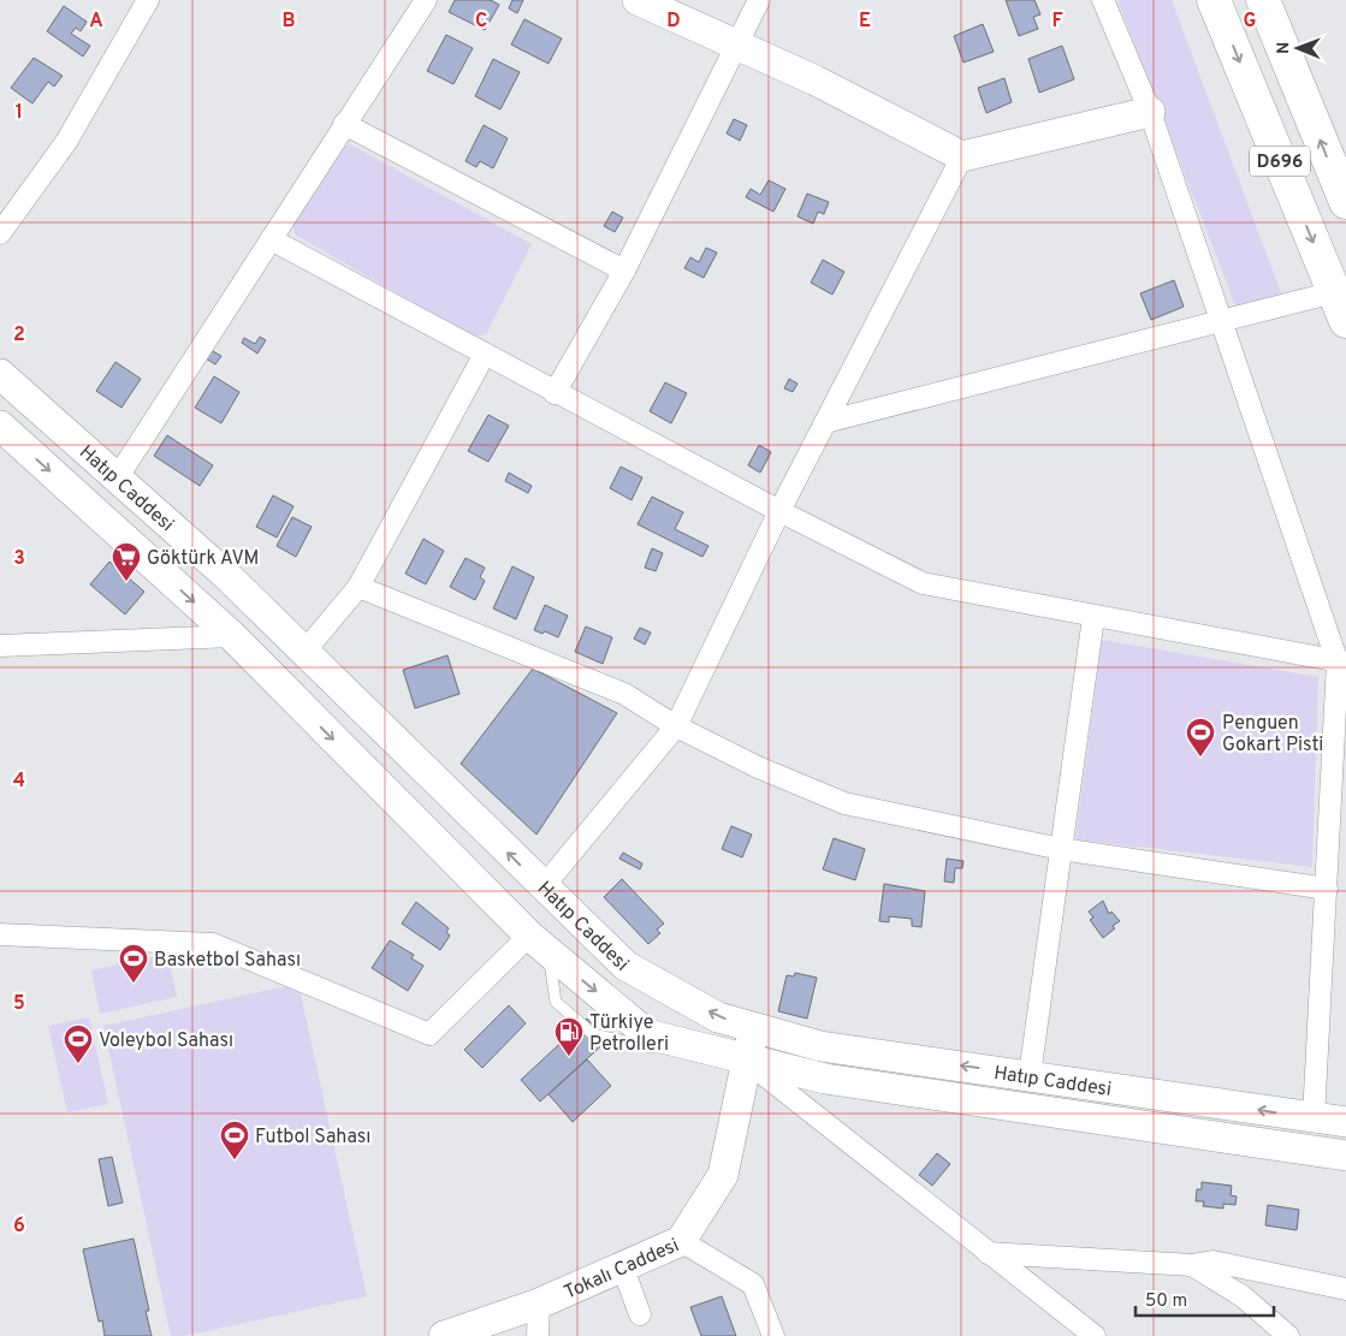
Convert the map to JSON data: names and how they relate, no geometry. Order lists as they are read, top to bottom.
{
  "streets": {
    "highway": ["D696"],
    "main road": ["Hatıp Caddesi", "Tokalı Caddesi"]
  },
  "crossings": [
    ["Hatıp Caddesi", "Tokalı Caddesi"]
  ],
  "places": {
    "supermarket": ["Göktürk AVM"],
    "sports": [
      "Penguen Gokart Pisti",
      "Basketbol Sahası",
      "Voleybol Sahası",
      "Futbol Sahası"
    ],
    "fuel station": ["Türkiye Petrolleri"]
  },
  "scale_bar": "50 m",
  "north": "left",
  "grid": {
    "columns": [
      "A",
      "B",
      "C",
      "D",
      "E",
      "F",
      "G"
    ],
    "rows": [
      "1",
      "2",
      "3",
      "4",
      "5",
      "6"
    ]
  }
}
